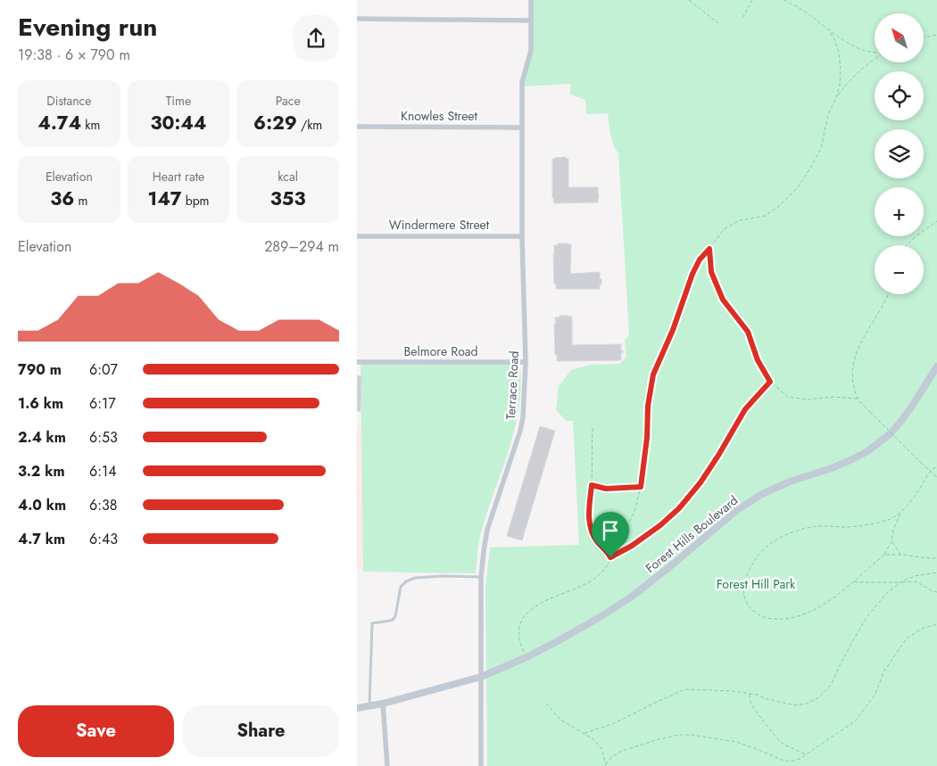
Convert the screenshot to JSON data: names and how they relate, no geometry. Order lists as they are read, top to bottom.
{
  "streets": {
    "street": [
      "Knowles Street",
      "Windermere Street",
      "Belmore Road",
      "Terrace Road",
      "Forest Hills Boulevard"
    ]
  },
  "crossings": [
    ["Knowles Street", "Terrace Road"],
    ["Windermere Street", "Terrace Road"],
    ["Belmore Road", "Terrace Road"],
    ["Terrace Road", "Forest Hills Boulevard"]
  ],
  "parks": ["Forest Hill Park"],
  "north": "top left",
  "page": {
    "heading": ["Evening run", "19:38 · 6 × 790 m"],
    "map_buttons": ["+", "−"],
    "stats": [
      ["Distance", "4.74 km"],
      ["Time", "30:44"],
      ["Pace", "6:29 /km"],
      ["Elevation", "36 m"],
      ["Heart rate", "147 bpm"],
      ["kcal", "353"]
    ],
    "chart": ["Elevation", "289–294 m"],
    "list": [
      {
        "name": "790 m",
        "note": "6:07"
      },
      {
        "name": "1.6 km",
        "note": "6:17"
      },
      {
        "name": "2.4 km",
        "note": "6:53"
      },
      {
        "name": "3.2 km",
        "note": "6:14"
      },
      {
        "name": "4.0 km",
        "note": "6:38"
      },
      {
        "name": "4.7 km",
        "note": "6:43"
      }
    ],
    "buttons": ["Save", "Share"]
  }
}
